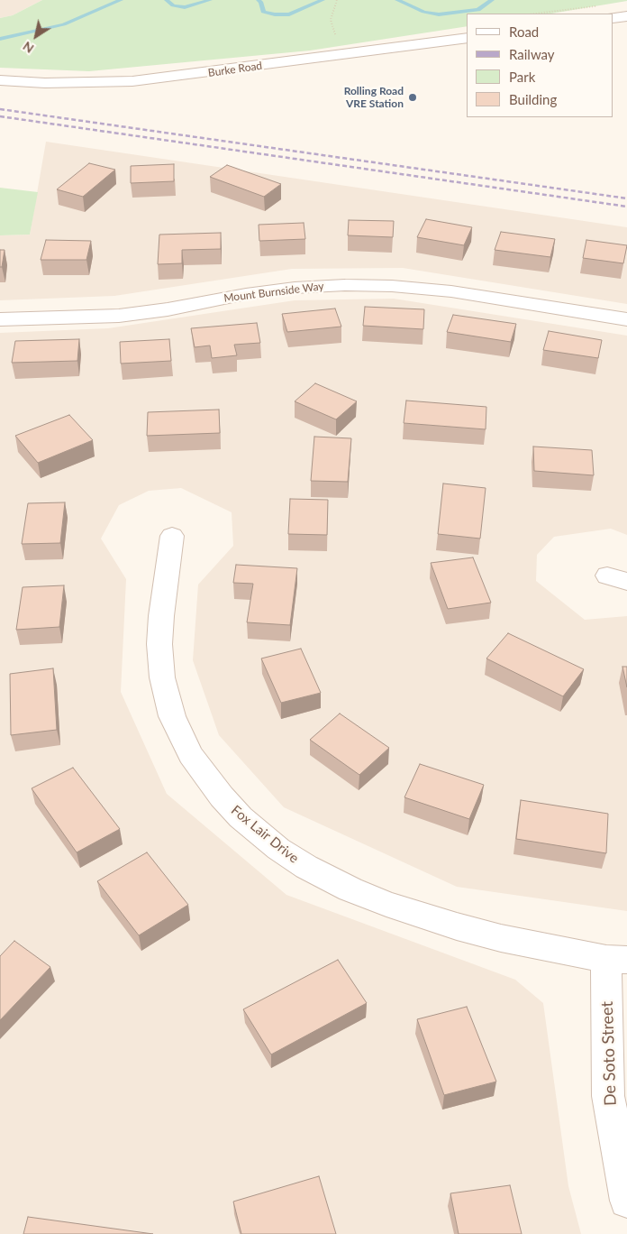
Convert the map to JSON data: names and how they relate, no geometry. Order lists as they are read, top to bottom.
{
  "streets": {
    "street": [
      "Burke Road",
      "Mount Burnside Way",
      "Fox Lair Drive",
      "De Soto Street"
    ]
  },
  "crossings": [
    ["Fox Lair Drive", "De Soto Street"]
  ],
  "places": ["Rolling Road VRE Station"],
  "legend": [
    "Road",
    "Railway",
    "Park",
    "Building"
  ],
  "north": "bottom left"
}
